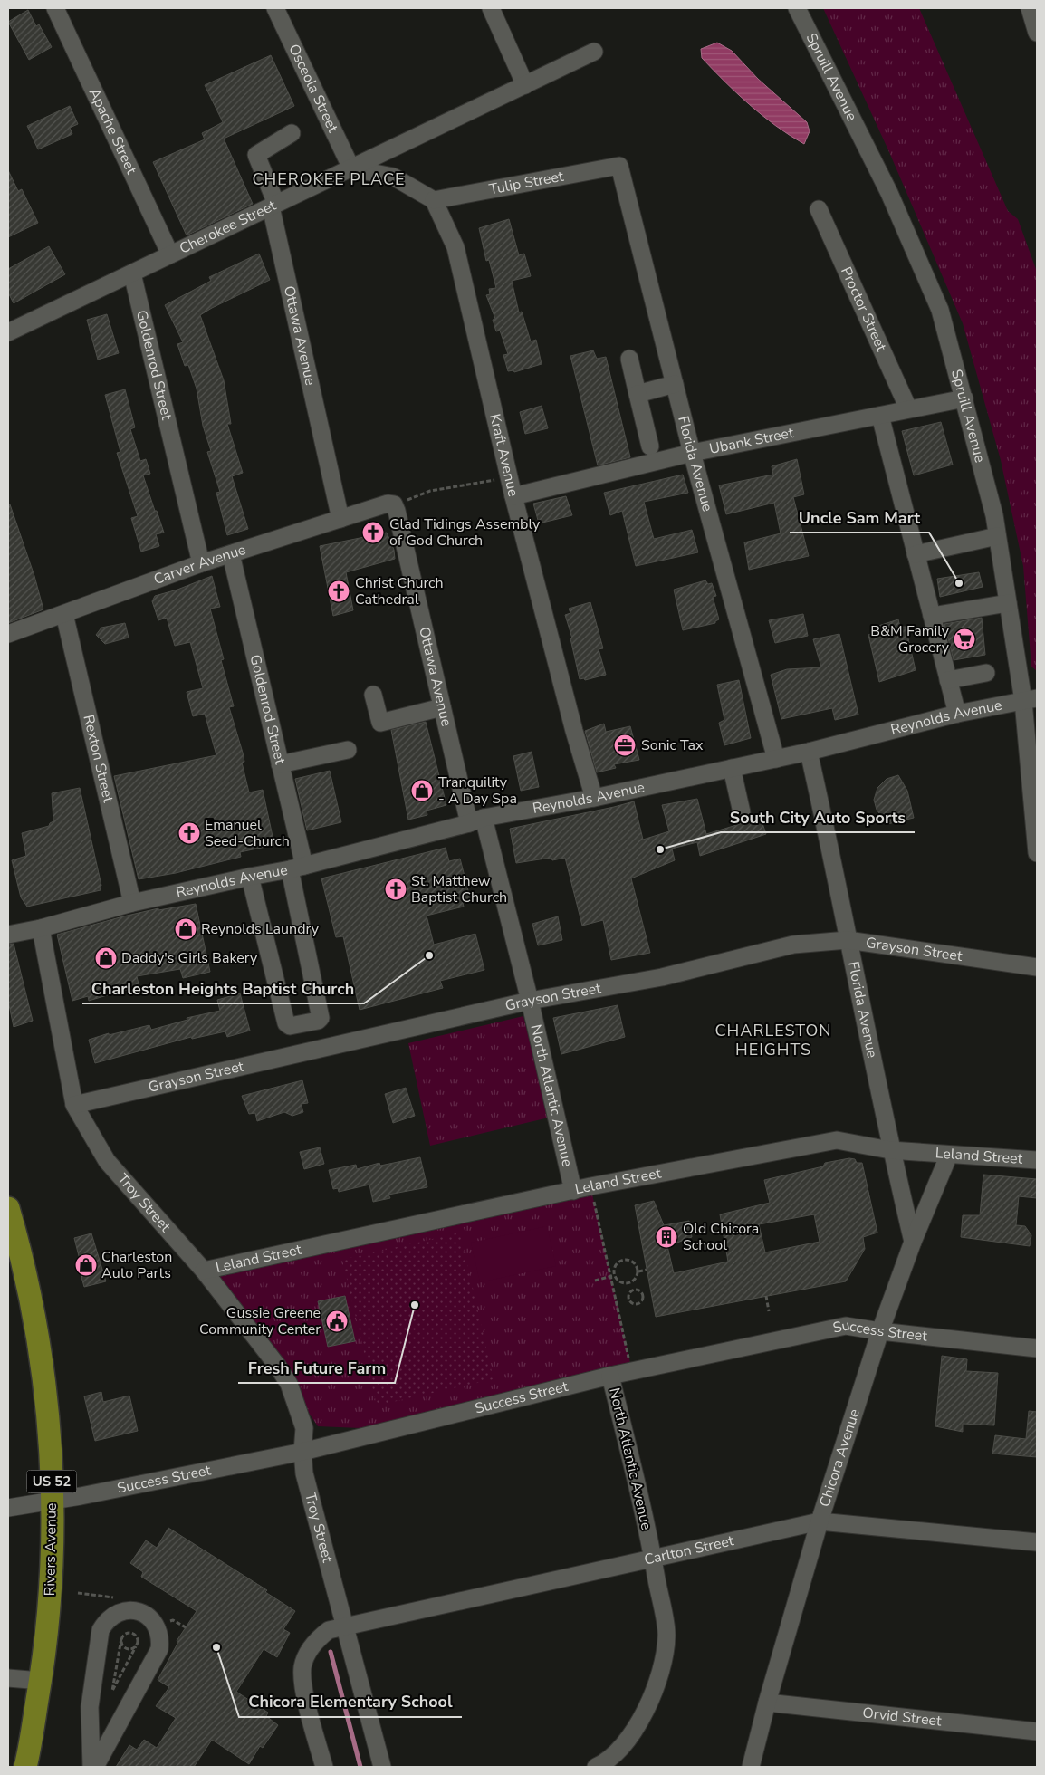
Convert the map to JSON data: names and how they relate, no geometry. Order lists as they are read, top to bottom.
{
  "streets": {
    "main road": ["US 52", "Rivers Avenue"],
    "street": [
      "Spruill Avenue",
      "Osceola Street",
      "Apache Street",
      "Tulip Street",
      "Cherokee Street",
      "Proctor Street",
      "Ottawa Avenue",
      "Goldenrod Street",
      "Ubank Street",
      "Kraft Avenue",
      "Florida Avenue",
      "Carver Avenue",
      "Reynolds Avenue",
      "Rexton Street",
      "Grayson Street",
      "North Atlantic Avenue",
      "Leland Street",
      "Troy Street",
      "Success Street",
      "Chicora Avenue",
      "Carlton Street",
      "Orvid Street"
    ]
  },
  "crossings": [
    ["Spruill Avenue", "Ubank Street"],
    ["Spruill Avenue", "Reynolds Avenue"],
    ["Osceola Street", "Cherokee Street"],
    ["Apache Street", "Cherokee Street"],
    ["Tulip Street", "Kraft Avenue"],
    ["Tulip Street", "Florida Avenue"],
    ["Cherokee Street", "Ottawa Avenue"],
    ["Cherokee Street", "Goldenrod Street"],
    ["Proctor Street", "Ubank Street"],
    ["Ottawa Avenue", "Carver Avenue"],
    ["Ottawa Avenue", "Reynolds Avenue"],
    ["Ottawa Avenue", "North Atlantic Avenue"],
    ["Goldenrod Street", "Carver Avenue"],
    ["Goldenrod Street", "Reynolds Avenue"],
    ["Ubank Street", "Kraft Avenue"],
    ["Ubank Street", "Florida Avenue"],
    ["Kraft Avenue", "Reynolds Avenue"],
    ["Florida Avenue", "Reynolds Avenue"],
    ["Florida Avenue", "Grayson Street"],
    ["Florida Avenue", "Leland Street"],
    ["Florida Avenue", "Chicora Avenue"],
    ["Carver Avenue", "Rexton Street"],
    ["Reynolds Avenue", "Rexton Street"],
    ["Reynolds Avenue", "North Atlantic Avenue"],
    ["Reynolds Avenue", "Troy Street"],
    ["Grayson Street", "North Atlantic Avenue"],
    ["Grayson Street", "Troy Street"],
    ["North Atlantic Avenue", "Leland Street"],
    ["North Atlantic Avenue", "Success Street"],
    ["North Atlantic Avenue", "Carlton Street"],
    ["Leland Street", "Troy Street"],
    ["Leland Street", "Chicora Avenue"],
    ["Troy Street", "Success Street"],
    ["Troy Street", "Carlton Street"],
    ["Success Street", "Chicora Avenue"],
    ["Success Street", "Rivers Avenue"],
    ["Chicora Avenue", "Carlton Street"],
    ["Chicora Avenue", "Orvid Street"]
  ],
  "districts": ["CHEROKEE PLACE", "CHARLESTON HEIGHTS"],
  "places": {
    "church": [
      "Glad Tidings Assembly of God Church",
      "Christ Church Cathedral",
      "Emanuel Seed-Church",
      "St. Matthew Baptist Church"
    ],
    "other": [
      "Uncle Sam Mart",
      "South City Auto Sports",
      "Charleston Heights Baptist Church",
      "Fresh Future Farm",
      "Chicora Elementary School"
    ],
    "supermarket": ["B&M Family Grocery"],
    "office": ["Sonic Tax"],
    "shop": [
      "Tranquility - A Day Spa",
      "Reynolds Laundry",
      "Daddy's Girls Bakery",
      "Charleston Auto Parts"
    ],
    "building": ["Old Chicora School"],
    "public building": ["Gussie Greene Community Center"]
  }
}
